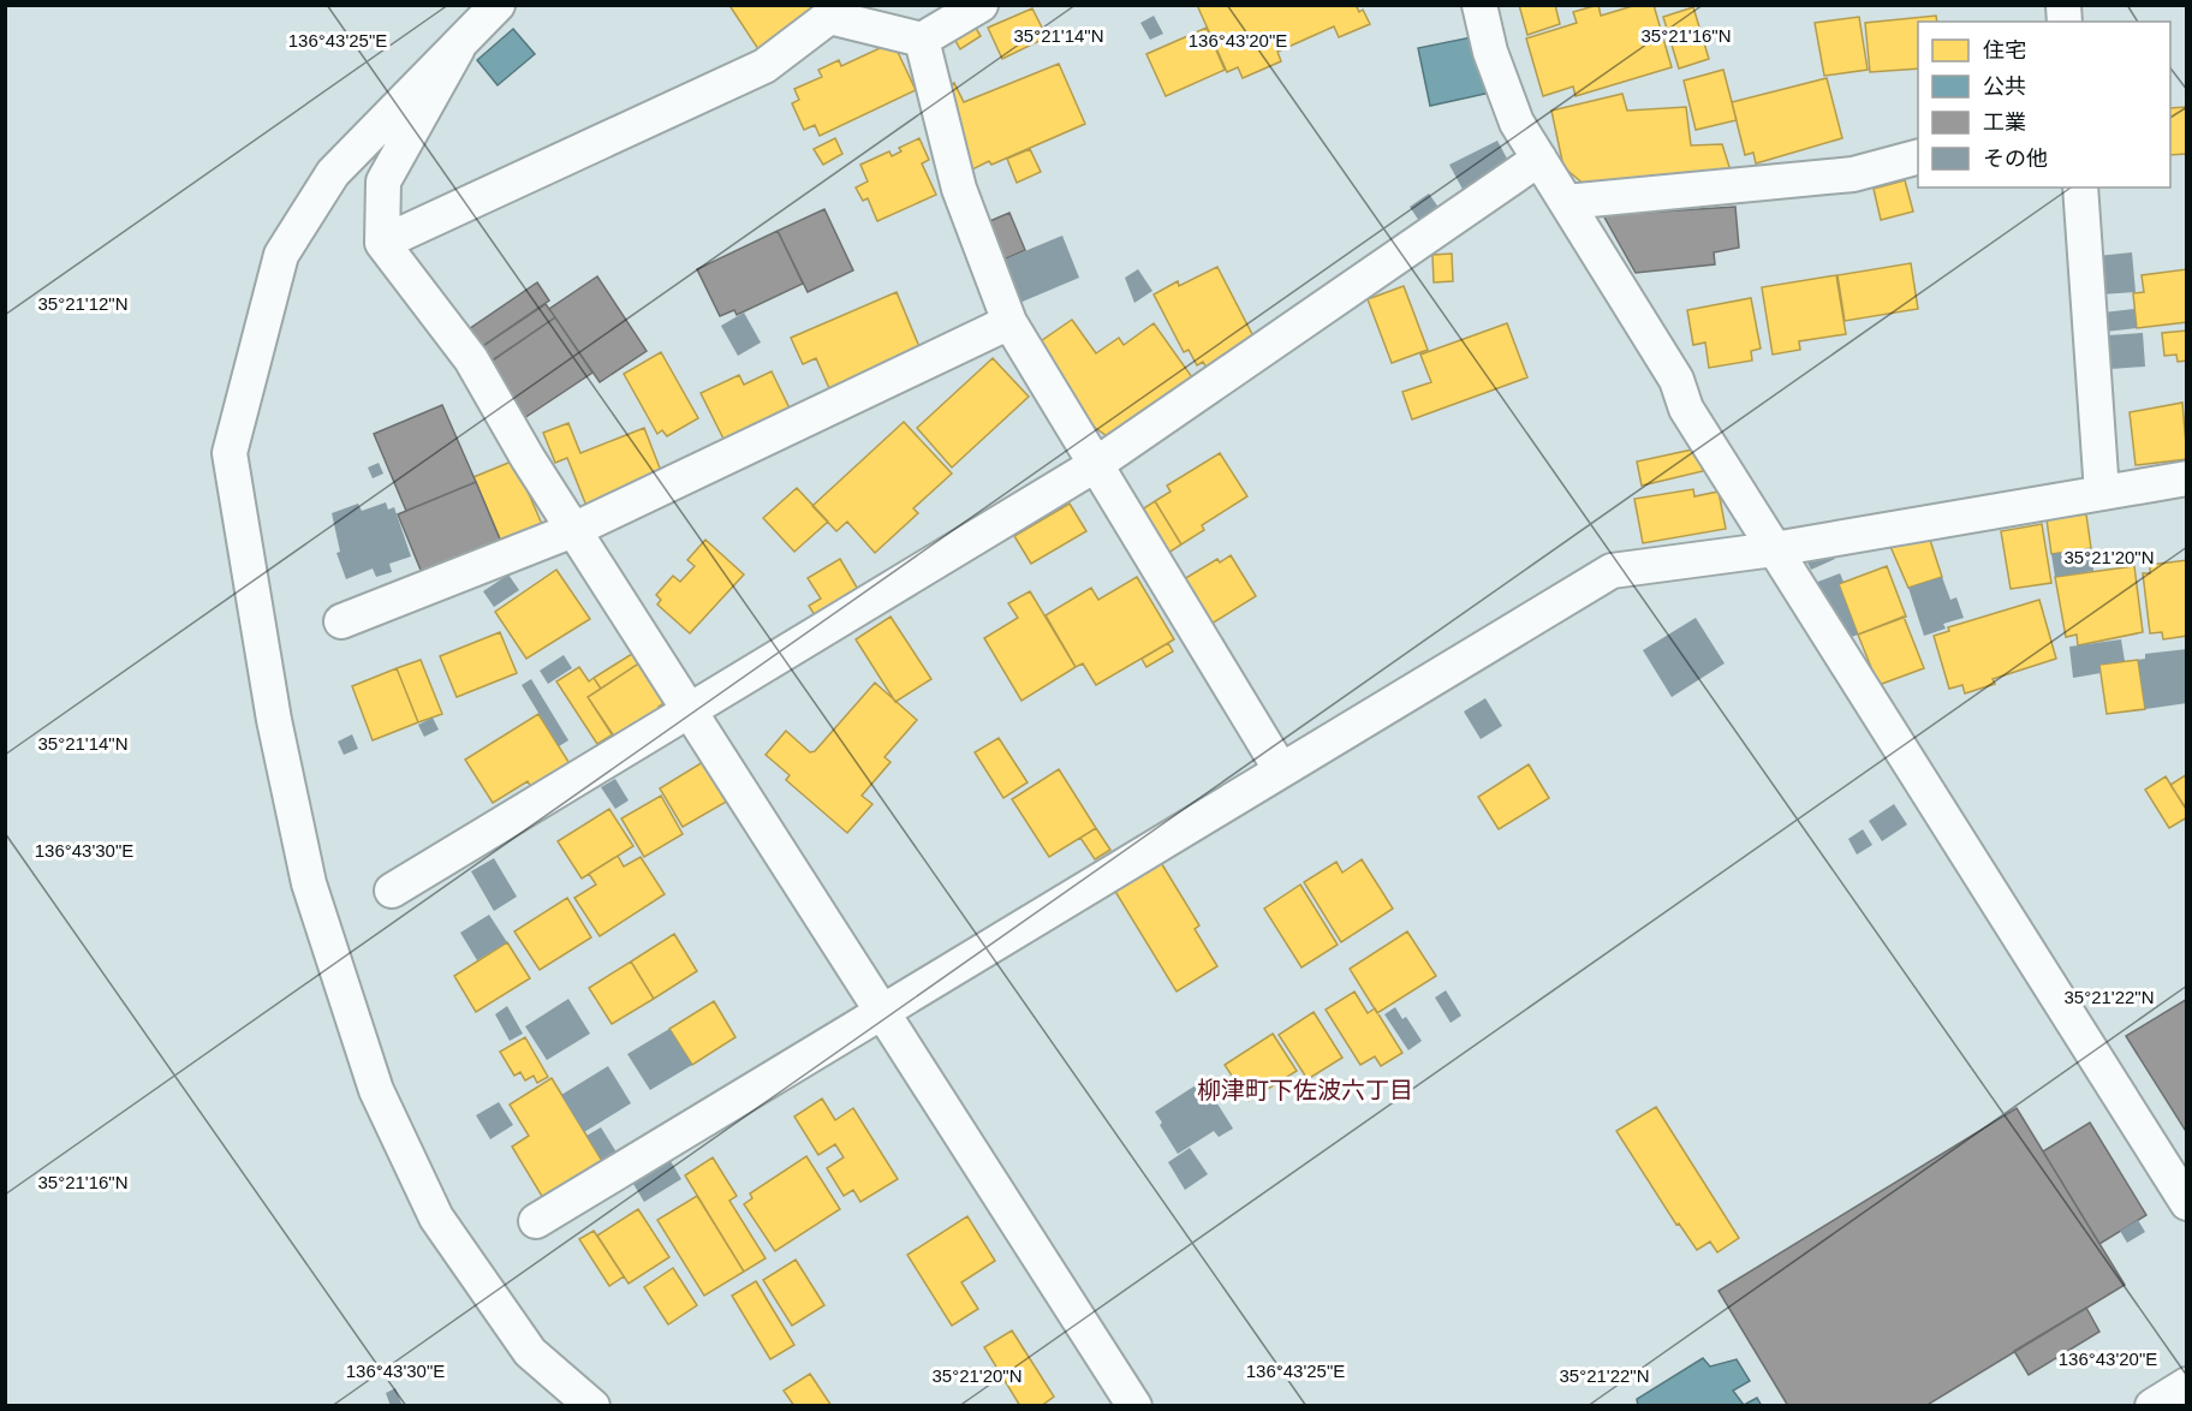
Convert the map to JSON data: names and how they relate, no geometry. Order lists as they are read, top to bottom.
{
  "districts": ["柳津町下佐波六丁目"],
  "legend": [
    "住宅",
    "公共",
    "工業",
    "その他"
  ],
  "coordinates": [
    "35°21'14\"N",
    "35°21'16\"N",
    "136°43'25\"E",
    "136°43'20\"E",
    "35°21'12\"N",
    "35°21'20\"N",
    "136°43'30\"E",
    "35°21'22\"N"
  ]
}
